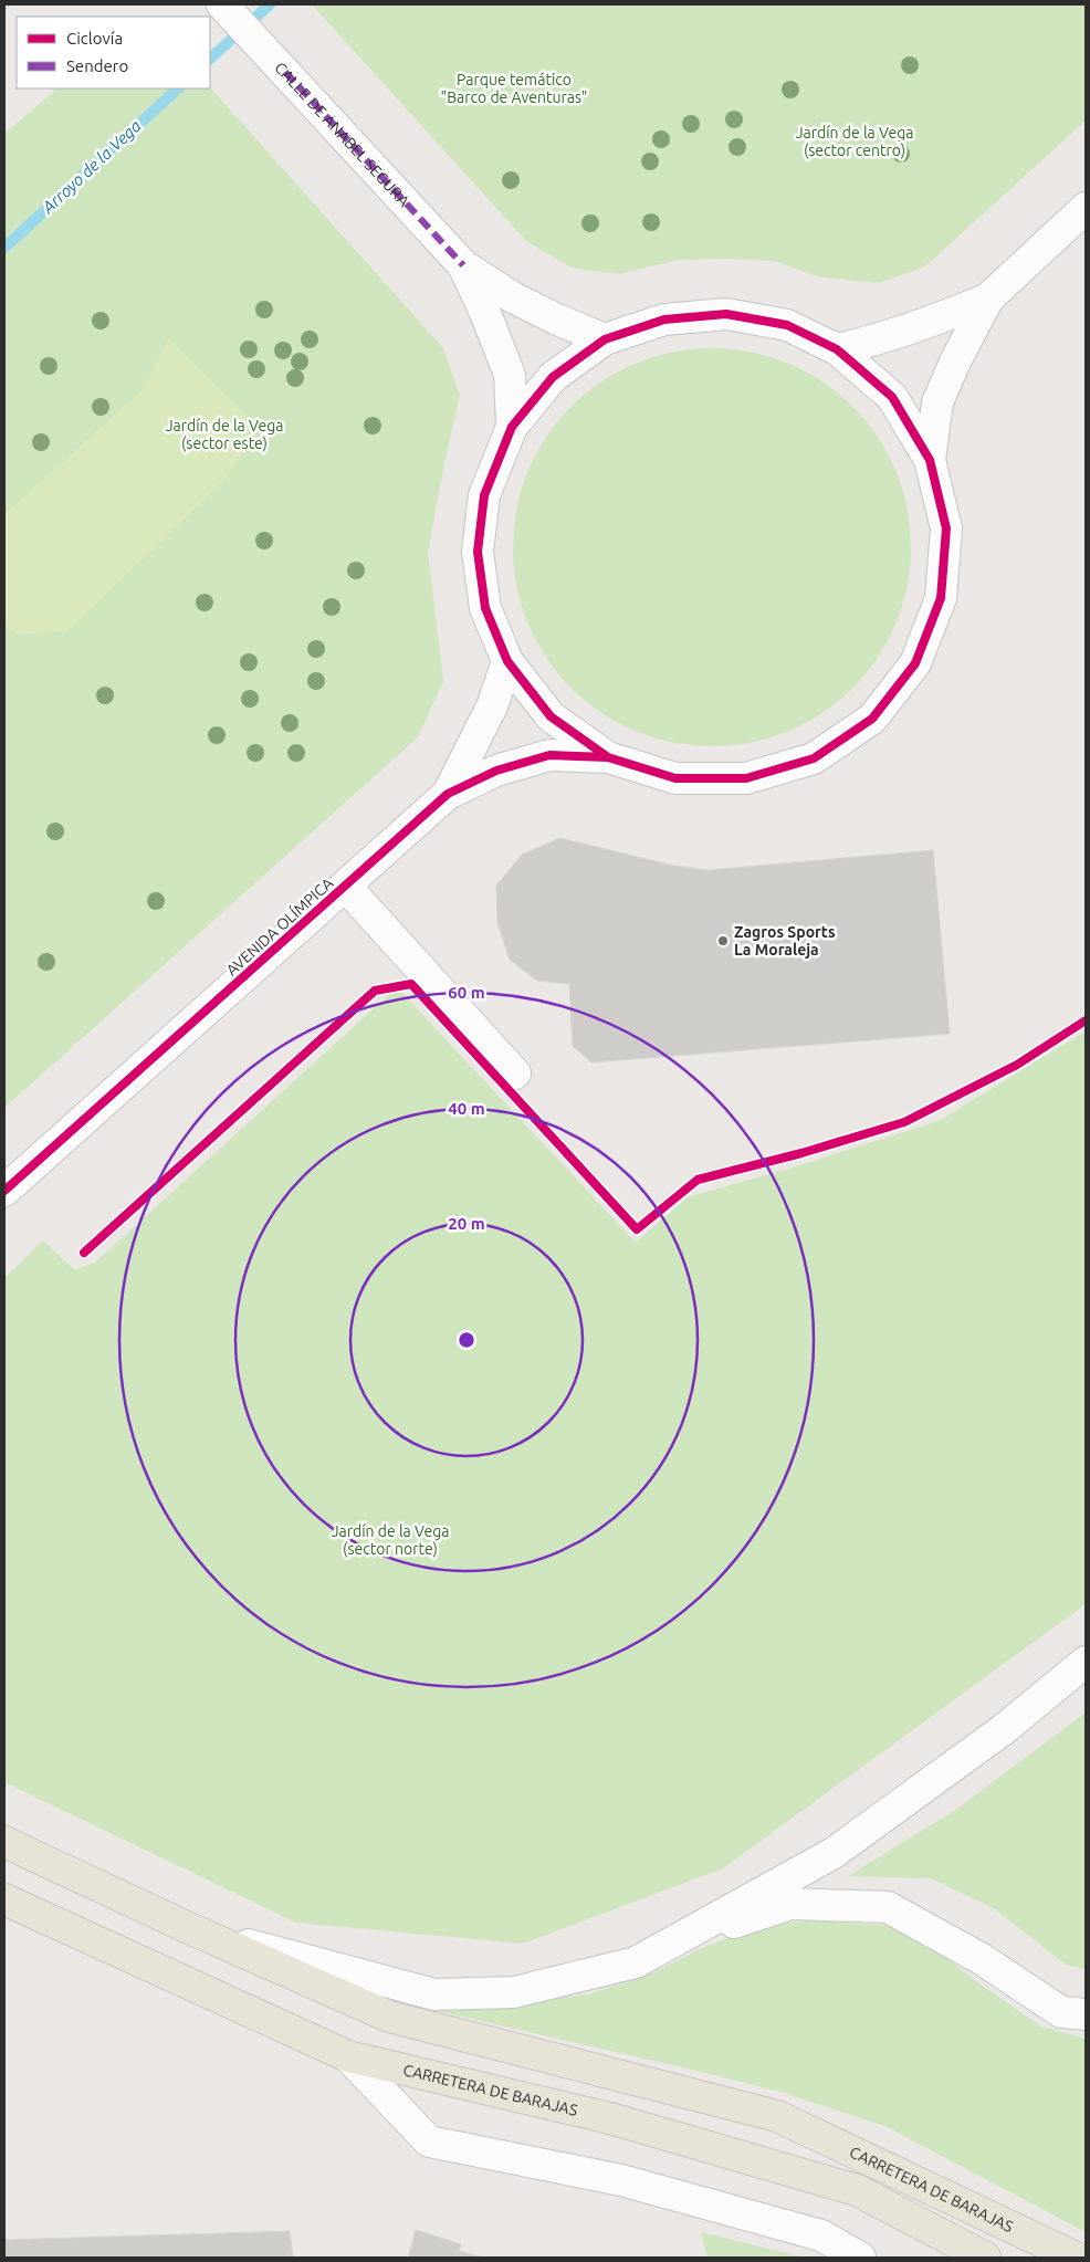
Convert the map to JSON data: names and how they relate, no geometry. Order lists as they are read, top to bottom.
{
  "streets": {
    "main road": ["CARRETERA DE BARAJAS"],
    "street": ["CALLE DE ANABEL SEGURA", "AVENIDA OLÍMPICA"]
  },
  "water": ["Arroyo de la Vega"],
  "parks": [
    "Parque temático \"Barco de Aventuras\"",
    "Jardín de la Vega (sector centro)",
    "Jardín de la Vega (sector este)",
    "Jardín de la Vega (sector norte)"
  ],
  "places": ["Zagros Sports La Moraleja"],
  "legend": ["Ciclovía", "Sendero"],
  "rings": ["60 m", "40 m", "20 m"]
}
